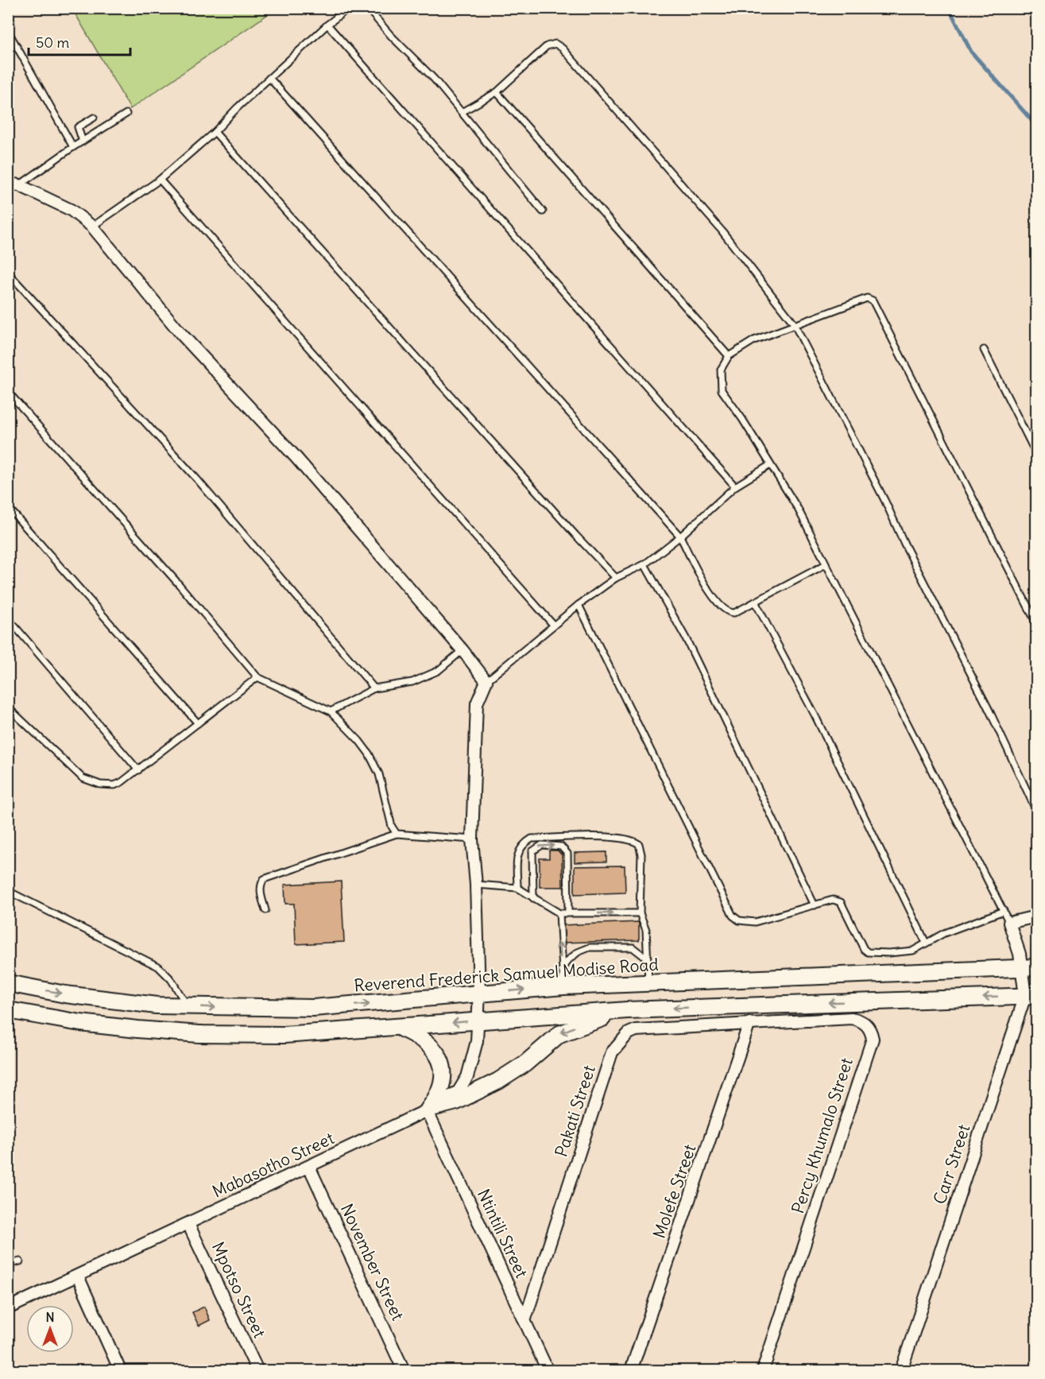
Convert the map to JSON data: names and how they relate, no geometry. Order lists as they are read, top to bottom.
{
  "streets": {
    "main road": ["Reverend Frederick Samuel Modise Road"],
    "street": [
      "Pakati Street",
      "Percy Khumalo Street",
      "Carr Street",
      "Mabasotho Street",
      "Molefe Street",
      "Ntintili Street",
      "November Street",
      "Mpotso Street"
    ]
  },
  "crossings": [
    ["Reverend Frederick Samuel Modise Road", "Carr Street"],
    ["Reverend Frederick Samuel Modise Road", "Mabasotho Street"],
    ["Pakati Street", "Percy Khumalo Street"],
    ["Pakati Street", "Molefe Street"],
    ["Pakati Street", "Ntintili Street"],
    ["Percy Khumalo Street", "Molefe Street"],
    ["Mabasotho Street", "Ntintili Street"],
    ["Mabasotho Street", "November Street"],
    ["Mabasotho Street", "Mpotso Street"]
  ],
  "scale_bar": "50 m",
  "north": "top"
}
